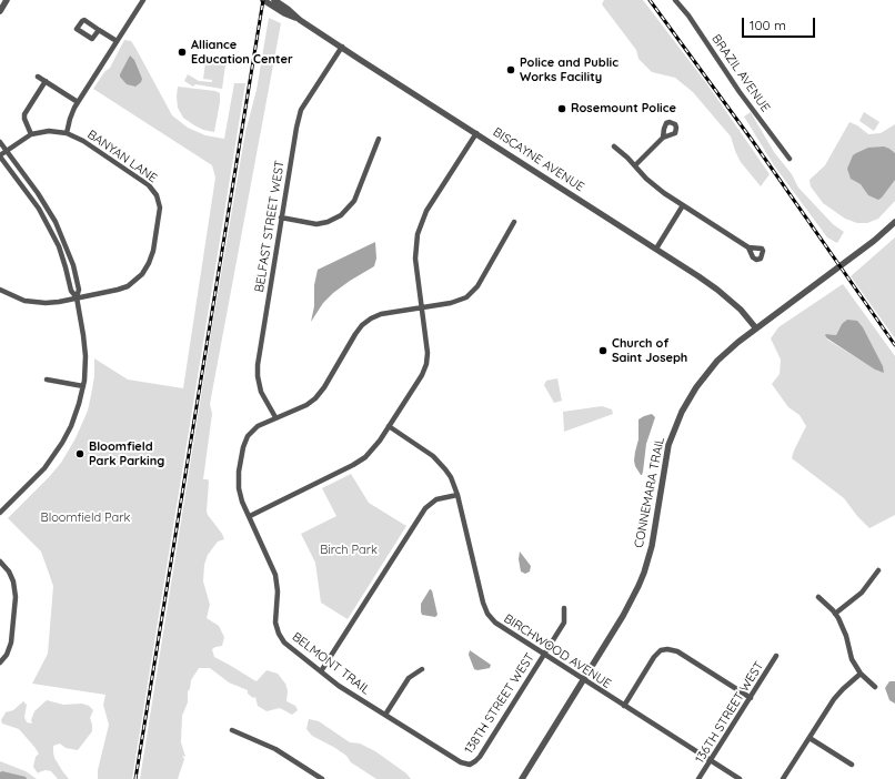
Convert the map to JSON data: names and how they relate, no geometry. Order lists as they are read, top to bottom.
{
  "streets": {
    "street": [
      "BRAZIL AVENUE",
      "BANYAN LANE",
      "BISCAYNE AVENUE",
      "BELFAST STREET WEST",
      "CONNEMARA TRAIL",
      "BIRCHWOOD AVENUE",
      "BELMONT TRAIL",
      "138TH STREET WEST",
      "136TH STREET WEST"
    ]
  },
  "crossings": [
    ["BISCAYNE AVENUE", "BELFAST STREET WEST"],
    ["BISCAYNE AVENUE", "CONNEMARA TRAIL"],
    ["BELFAST STREET WEST", "BELMONT TRAIL"],
    ["CONNEMARA TRAIL", "BIRCHWOOD AVENUE"],
    ["BIRCHWOOD AVENUE", "138TH STREET WEST"],
    ["BIRCHWOOD AVENUE", "136TH STREET WEST"],
    ["BELMONT TRAIL", "138TH STREET WEST"]
  ],
  "parks": ["Bloomfield Park", "Birch Park"],
  "places": [
    "Alliance Education Center",
    "Police and Public Works Facility",
    "Rosemount Police",
    "Church of Saint Joseph",
    "Bloomfield Park Parking"
  ],
  "scale_bar": "100 m"
}
